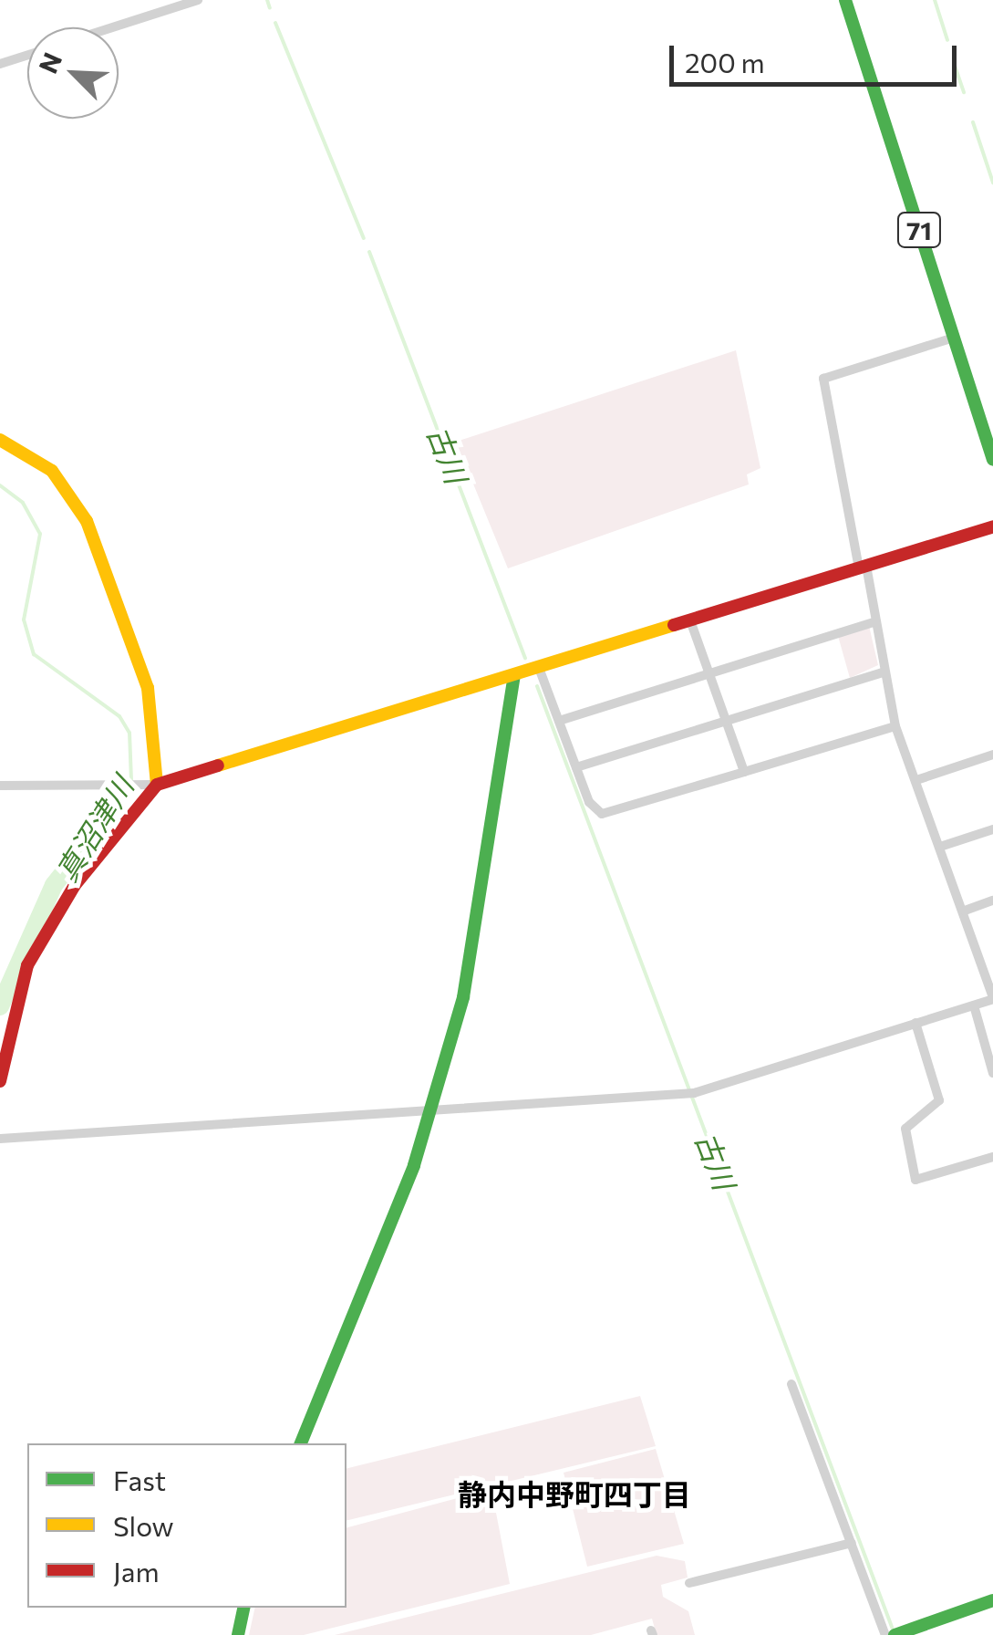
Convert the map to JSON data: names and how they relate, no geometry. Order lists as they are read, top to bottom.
{
  "streets": {
    "street": ["71"]
  },
  "districts": ["静内中野町四丁目"],
  "water": ["古川", "真沼津川"],
  "legend": ["Fast", "Slow", "Jam"],
  "scale_bar": "200 m",
  "north": "top left"
}
